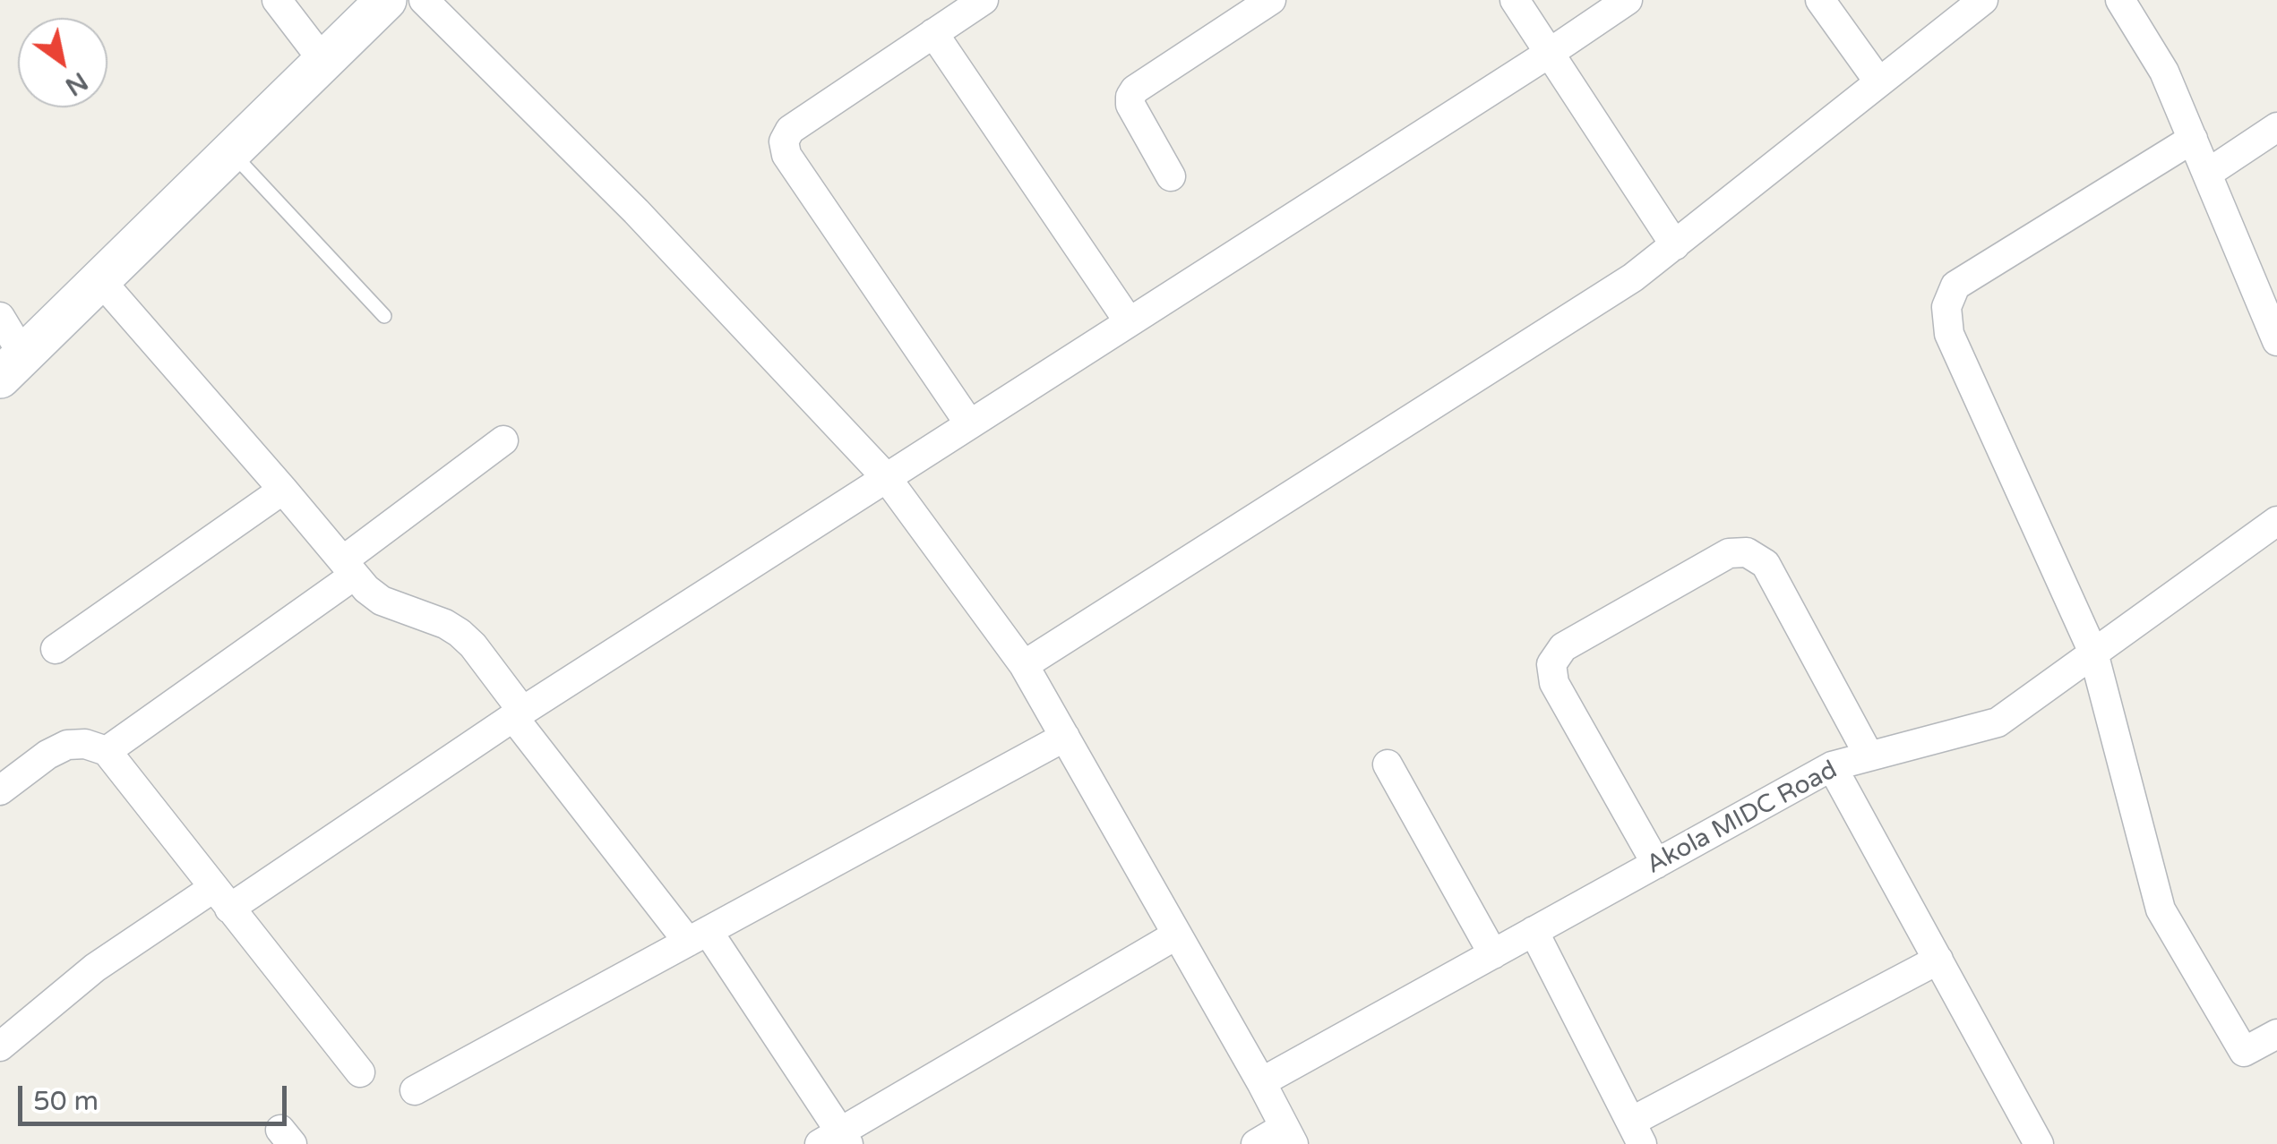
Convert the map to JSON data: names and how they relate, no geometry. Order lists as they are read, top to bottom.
{
  "streets": {
    "street": ["Akola MIDC Road"]
  },
  "scale_bar": "50 m",
  "north": "bottom right"
}
